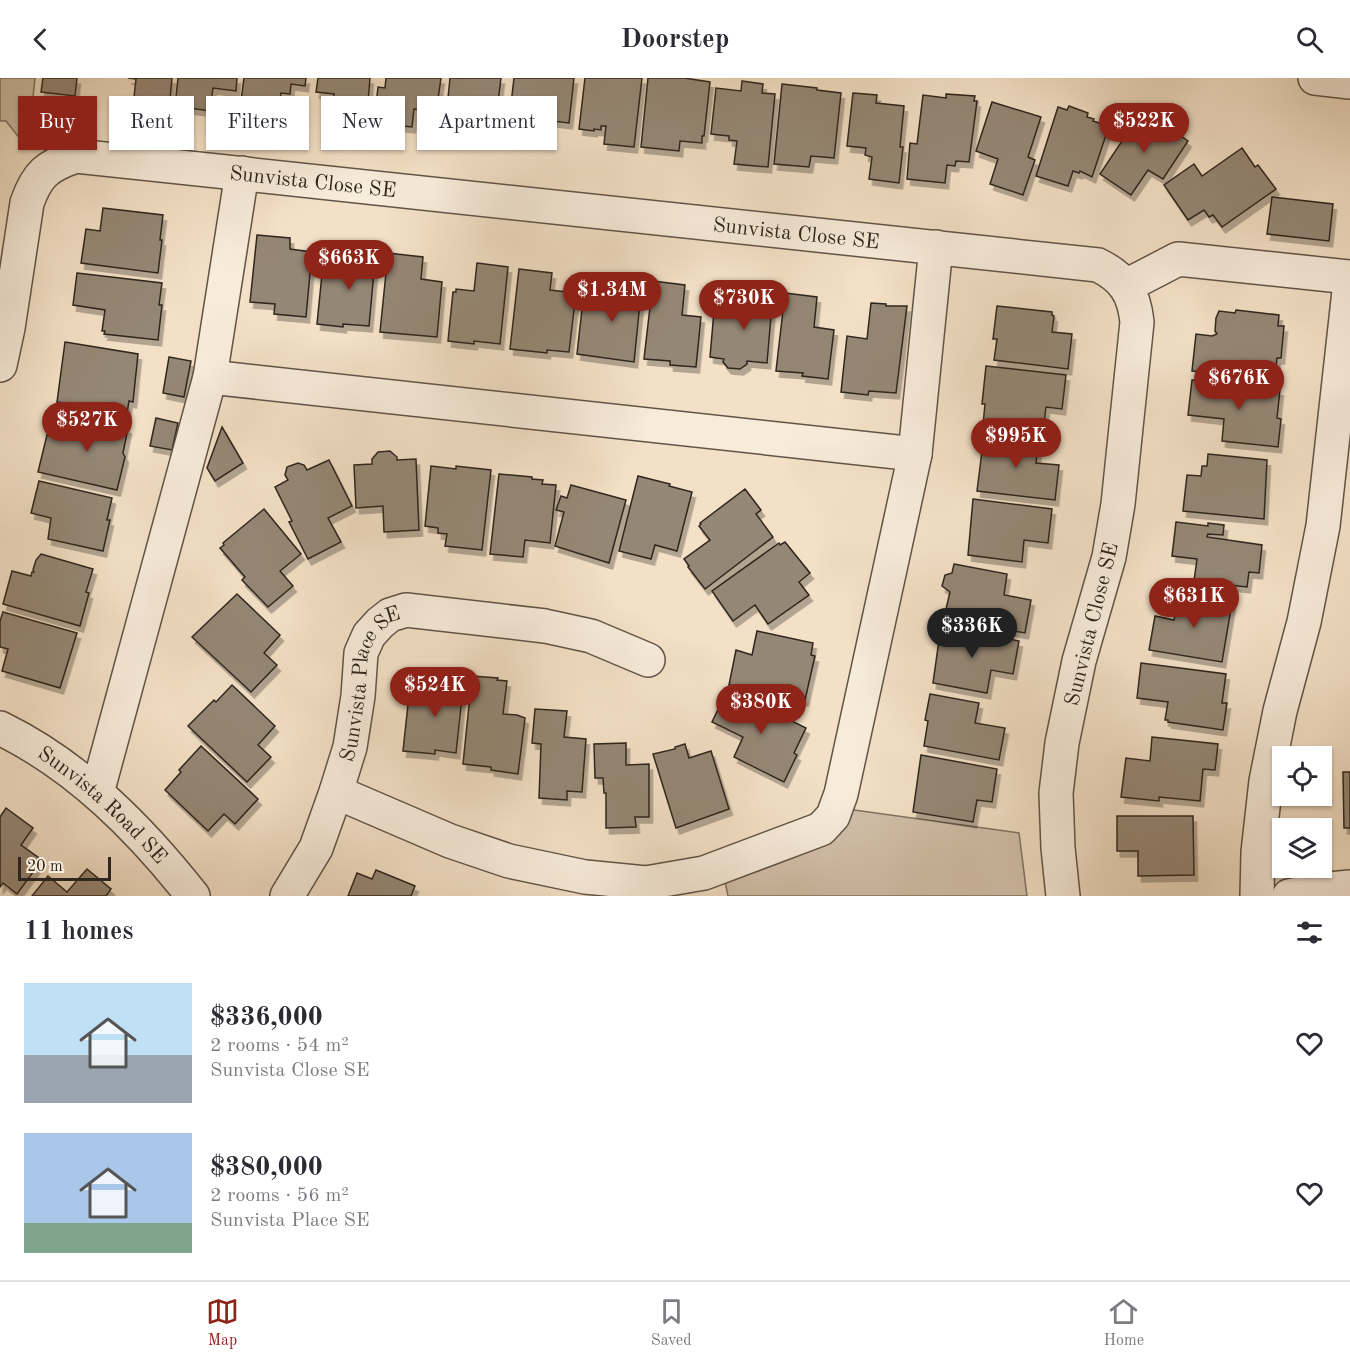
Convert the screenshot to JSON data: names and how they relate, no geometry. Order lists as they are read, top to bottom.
{
  "streets": {
    "street": ["Sunvista Close SE", "Sunvista Place SE", "Sunvista Road SE"]
  },
  "scale_bar": "20 m",
  "page": {
    "header": "Doorstep",
    "chip": [
      "Buy",
      "Rent",
      "Filters",
      "New",
      "Apartment"
    ],
    "price": [
      "$522K",
      "$663K",
      "$1.34M",
      "$730K",
      "$676K",
      "$527K",
      "$995K",
      "$631K",
      "$336K",
      "$524K",
      "$380K"
    ],
    "scale": "20 m",
    "heading": "11 homes",
    "list": [
      {
        "name": "$336,000",
        "note": "2 rooms · 54 m² · Sunvista Close SE"
      },
      {
        "name": "$380,000",
        "note": "2 rooms · 56 m² · Sunvista Place SE"
      }
    ],
    "tabs": ["Map", "Saved", "Home"]
  }
}
